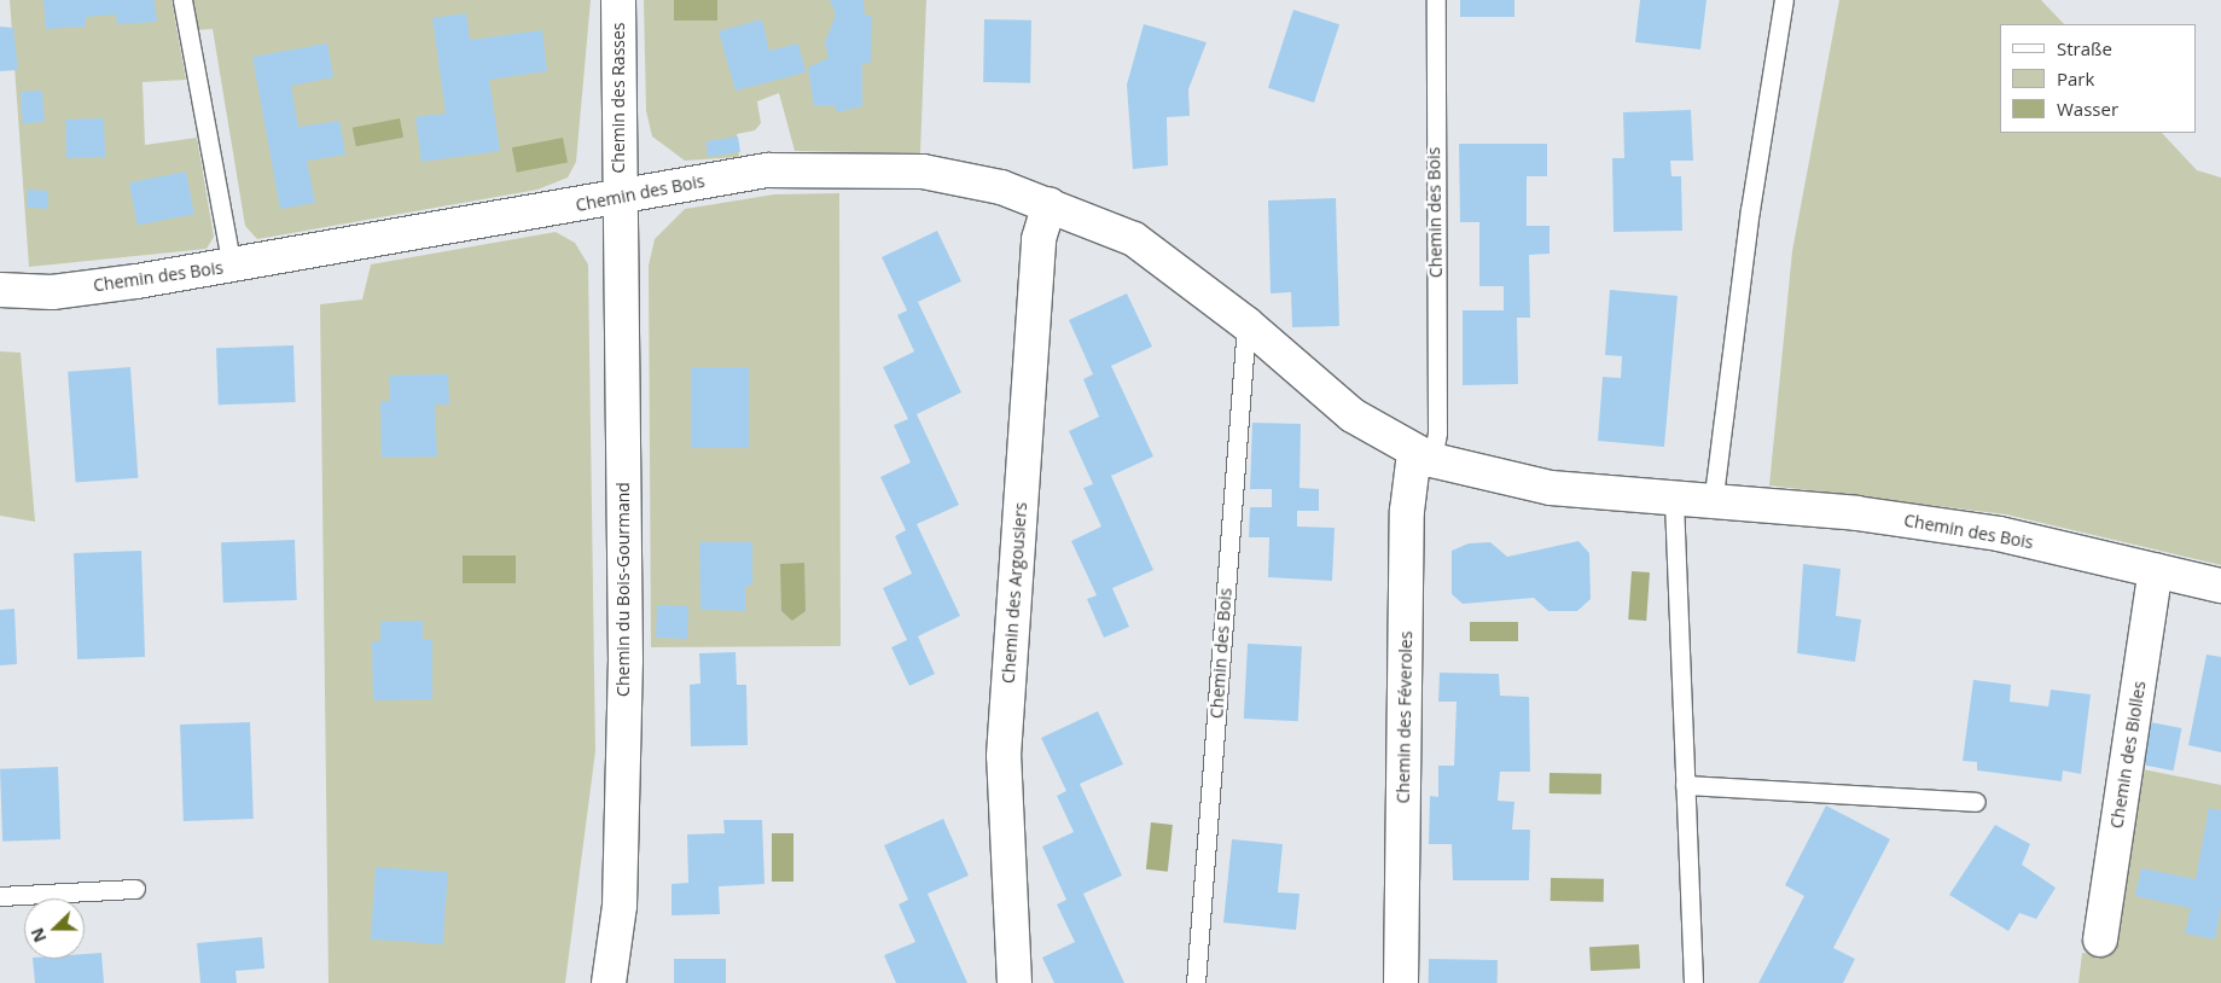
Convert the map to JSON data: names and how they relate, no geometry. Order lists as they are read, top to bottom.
{
  "streets": {
    "street": [
      "Chemin des Rasses",
      "Chemin des Bois",
      "Chemin du Bois-Gourmand",
      "Chemin des Argousiers",
      "Chemin des Féveroles",
      "Chemin des Biolles"
    ]
  },
  "crossings": [
    ["Chemin des Rasses", "Chemin des Bois"],
    ["Chemin des Rasses", "Chemin du Bois-Gourmand"],
    ["Chemin des Bois", "Chemin du Bois-Gourmand"],
    ["Chemin des Bois", "Chemin des Argousiers"],
    ["Chemin des Bois", "Chemin des Féveroles"],
    ["Chemin des Bois", "Chemin des Biolles"]
  ],
  "legend": ["Straße", "Park", "Wasser"],
  "north": "left"
}
